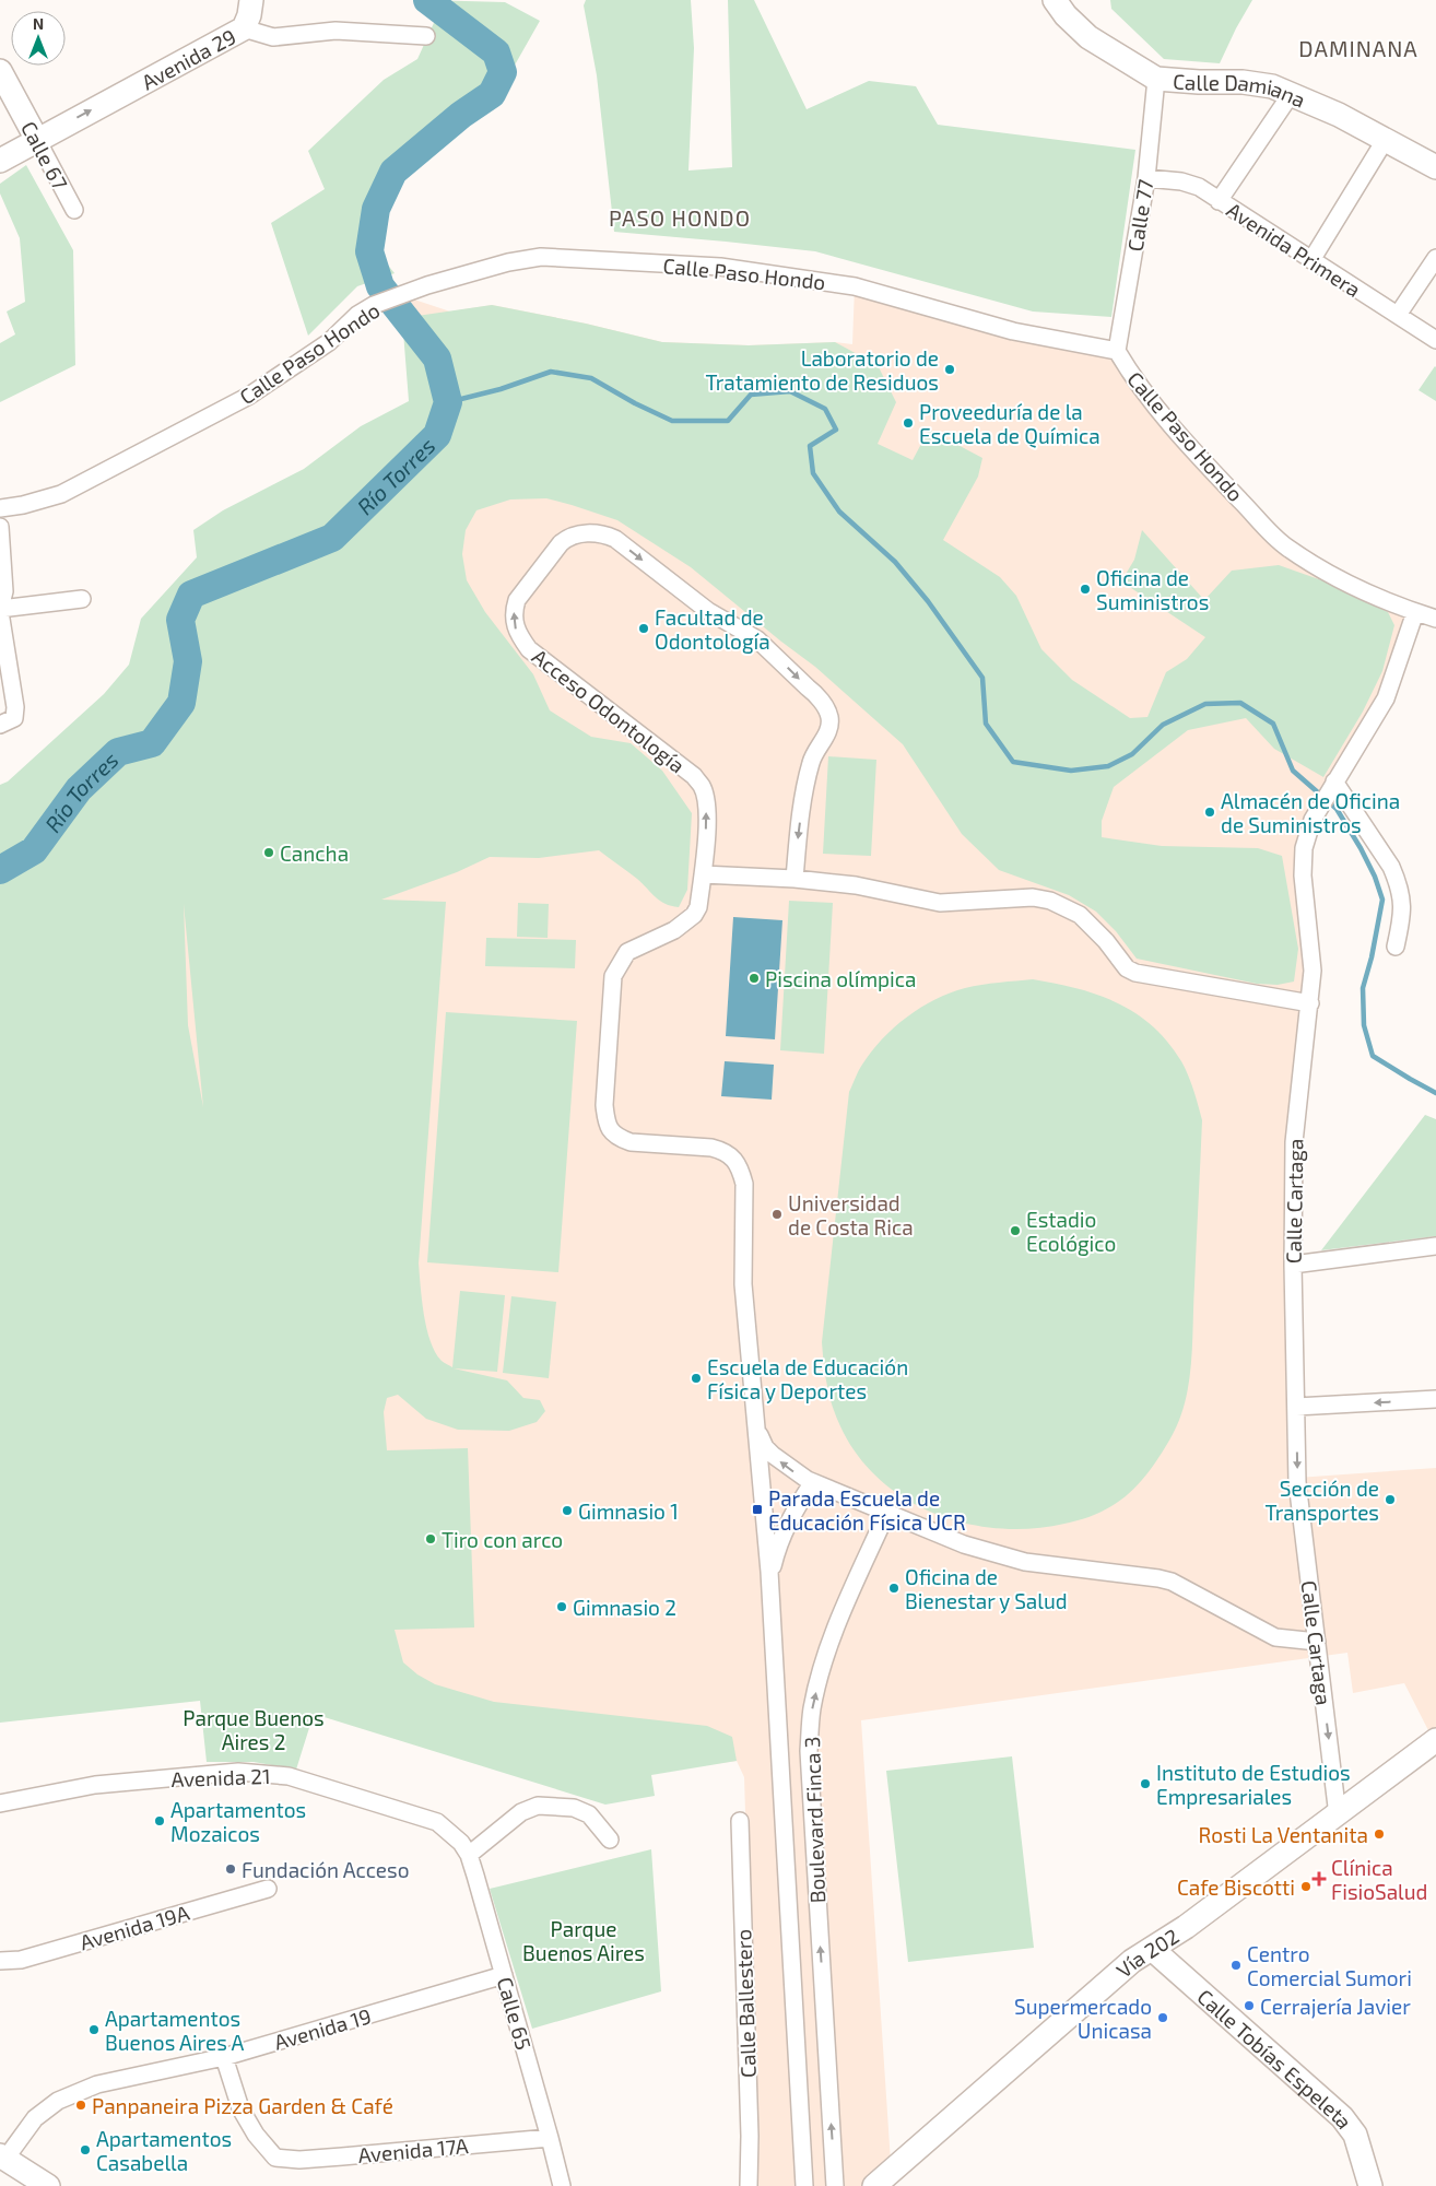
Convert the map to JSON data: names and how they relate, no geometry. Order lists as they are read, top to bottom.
{
  "streets": {
    "main road": [
      "Avenida 29",
      "Calle Damiana",
      "Calle 67",
      "Vía 202",
      "Calle Tobías Espeleta"
    ],
    "street": [
      "Calle 77",
      "Avenida Primera",
      "Calle Paso Hondo",
      "Acceso Odontología",
      "Calle Cartaga",
      "Avenida 21",
      "Boulevard Finca 3",
      "Avenida 19A",
      "Calle Ballestero",
      "Calle 65",
      "Avenida 19",
      "Avenida 17A"
    ]
  },
  "crossings": [
    ["Avenida 29", "Calle 67"],
    ["Calle Damiana", "Calle 77"],
    ["Calle 77", "Avenida Primera"],
    ["Calle 77", "Calle Paso Hondo"],
    ["Calle Paso Hondo", "Calle Cartaga"],
    ["Acceso Odontología", "Boulevard Finca 3"],
    ["Calle Cartaga", "Vía 202"],
    ["Avenida 21", "Calle 65"],
    ["Vía 202", "Calle Tobías Espeleta"],
    ["Calle 65", "Avenida 19"],
    ["Calle 65", "Avenida 17A"],
    ["Avenida 19", "Avenida 17A"]
  ],
  "one_way": ["Avenida 29"],
  "districts": ["DAMINANA", "PASO HONDO"],
  "water": ["Río Torres"],
  "parks": ["Parque Buenos Aires 2", "Parque Buenos Aires"],
  "places": {
    "other": [
      "Laboratorio de Tratamiento de Residuos",
      "Proveeduría de la Escuela de Química",
      "Oficina de Suministros",
      "Facultad de Odontología",
      "Almacén de Oficina de Suministros",
      "Cancha",
      "Piscina olímpica",
      "Universidad de Costa Rica",
      "Estadio Ecológico",
      "Escuela de Educación Física y Deportes",
      "Sección de Transportes",
      "Gimnasio 1",
      "Tiro con arco",
      "Oficina de Bienestar y Salud",
      "Gimnasio 2",
      "Instituto de Estudios Empresariales",
      "Apartamentos Mozaicos",
      "Rosti La Ventanita",
      "Fundación Acceso",
      "Cafe Biscotti",
      "Centro Comercial Sumori",
      "Cerrajería Javier",
      "Supermercado Unicasa",
      "Apartamentos Buenos Aires A",
      "Panpaneira Pizza Garden & Café",
      "Apartamentos Casabella"
    ],
    "transit": ["Parada Escuela de Educación Física UCR"],
    "health": ["Clínica FisioSalud"]
  },
  "north": "top"
}
